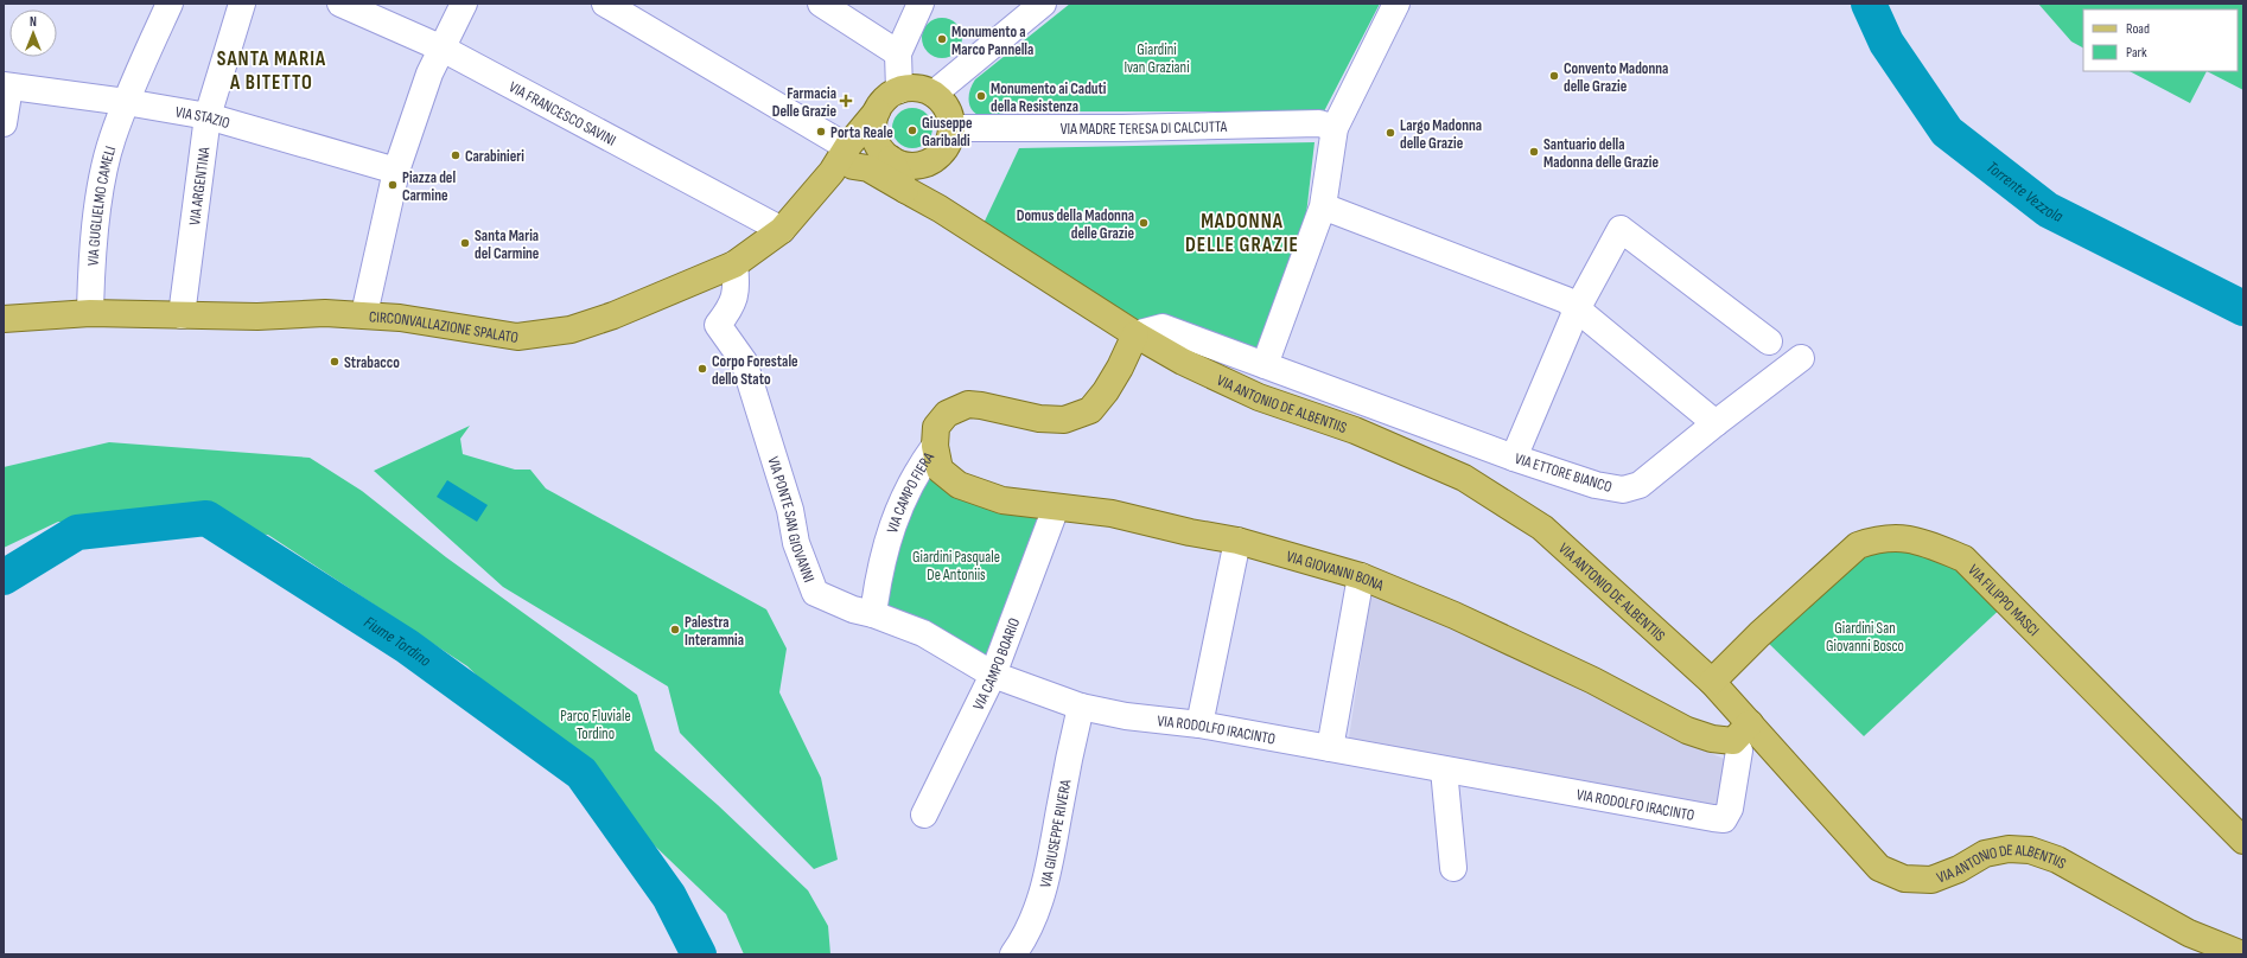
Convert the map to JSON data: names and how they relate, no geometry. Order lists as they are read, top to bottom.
{
  "streets": {
    "main road": [
      "CIRCONVALLAZIONE SPALATO",
      "VIA ANTONIO DE ALBENTIIS",
      "VIA CAMPO FIERA",
      "VIA GIOVANNI BONA",
      "VIA FILIPPO MASCI"
    ],
    "street": [
      "VIA FRANCESCO SAVINI",
      "VIA STAZIO",
      "VIA MADRE TERESA DI CALCUTTA",
      "VIA ARGENTINA",
      "VIA GUGLIELMO CAMELI",
      "VIA ETTORE BIANCO",
      "VIA PONTE SAN GIOVANNI",
      "VIA CAMPO BOARIO",
      "VIA RODOLFO IRACINTO",
      "VIA GIUSEPPE RIVERA"
    ]
  },
  "crossings": [
    ["VIA FRANCESCO SAVINI", "CIRCONVALLAZIONE SPALATO"],
    ["VIA STAZIO", "VIA ARGENTINA"],
    ["VIA STAZIO", "VIA GUGLIELMO CAMELI"],
    ["VIA MADRE TERESA DI CALCUTTA", "CIRCONVALLAZIONE SPALATO"],
    ["VIA ARGENTINA", "CIRCONVALLAZIONE SPALATO"],
    ["VIA GUGLIELMO CAMELI", "CIRCONVALLAZIONE SPALATO"],
    ["CIRCONVALLAZIONE SPALATO", "VIA ANTONIO DE ALBENTIIS"],
    ["CIRCONVALLAZIONE SPALATO", "VIA PONTE SAN GIOVANNI"],
    ["VIA ANTONIO DE ALBENTIIS", "VIA ETTORE BIANCO"],
    ["VIA ANTONIO DE ALBENTIIS", "VIA CAMPO FIERA"],
    ["VIA ANTONIO DE ALBENTIIS", "VIA GIOVANNI BONA"],
    ["VIA ANTONIO DE ALBENTIIS", "VIA FILIPPO MASCI"],
    ["VIA ANTONIO DE ALBENTIIS", "VIA RODOLFO IRACINTO"],
    ["VIA ETTORE BIANCO", "VIA CAMPO FIERA"],
    ["VIA CAMPO FIERA", "VIA PONTE SAN GIOVANNI"],
    ["VIA CAMPO FIERA", "VIA GIOVANNI BONA"],
    ["VIA PONTE SAN GIOVANNI", "VIA CAMPO BOARIO"],
    ["VIA PONTE SAN GIOVANNI", "VIA RODOLFO IRACINTO"],
    ["VIA GIOVANNI BONA", "VIA CAMPO BOARIO"],
    ["VIA GIOVANNI BONA", "VIA RODOLFO IRACINTO"],
    ["VIA CAMPO BOARIO", "VIA RODOLFO IRACINTO"],
    ["VIA RODOLFO IRACINTO", "VIA GIUSEPPE RIVERA"]
  ],
  "districts": ["SANTA MARIA A BITETTO", "MADONNA DELLE GRAZIE"],
  "water": ["Torrente Vezzola", "Fiume Tordino"],
  "parks": [
    "Giardini Ivan Graziani",
    "Giardini Pasquale De Antoniis",
    "Giardini San Giovanni Bosco",
    "Parco Fluviale Tordino"
  ],
  "places": {
    "other": [
      "Monumento a Marco Pannella",
      "Convento Madonna delle Grazie",
      "Monumento ai Caduti della Resistenza",
      "Giuseppe Garibaldi",
      "Porta Reale",
      "Largo Madonna delle Grazie",
      "Santuario della Madonna delle Grazie",
      "Carabinieri",
      "Piazza del Carmine",
      "Domus della Madonna delle Grazie",
      "Santa Maria del Carmine",
      "Strabacco",
      "Corpo Forestale dello Stato",
      "Palestra Interamnia"
    ],
    "health": ["Farmacia Delle Grazie"]
  },
  "legend": ["Road", "Park"],
  "north": "top"
}
